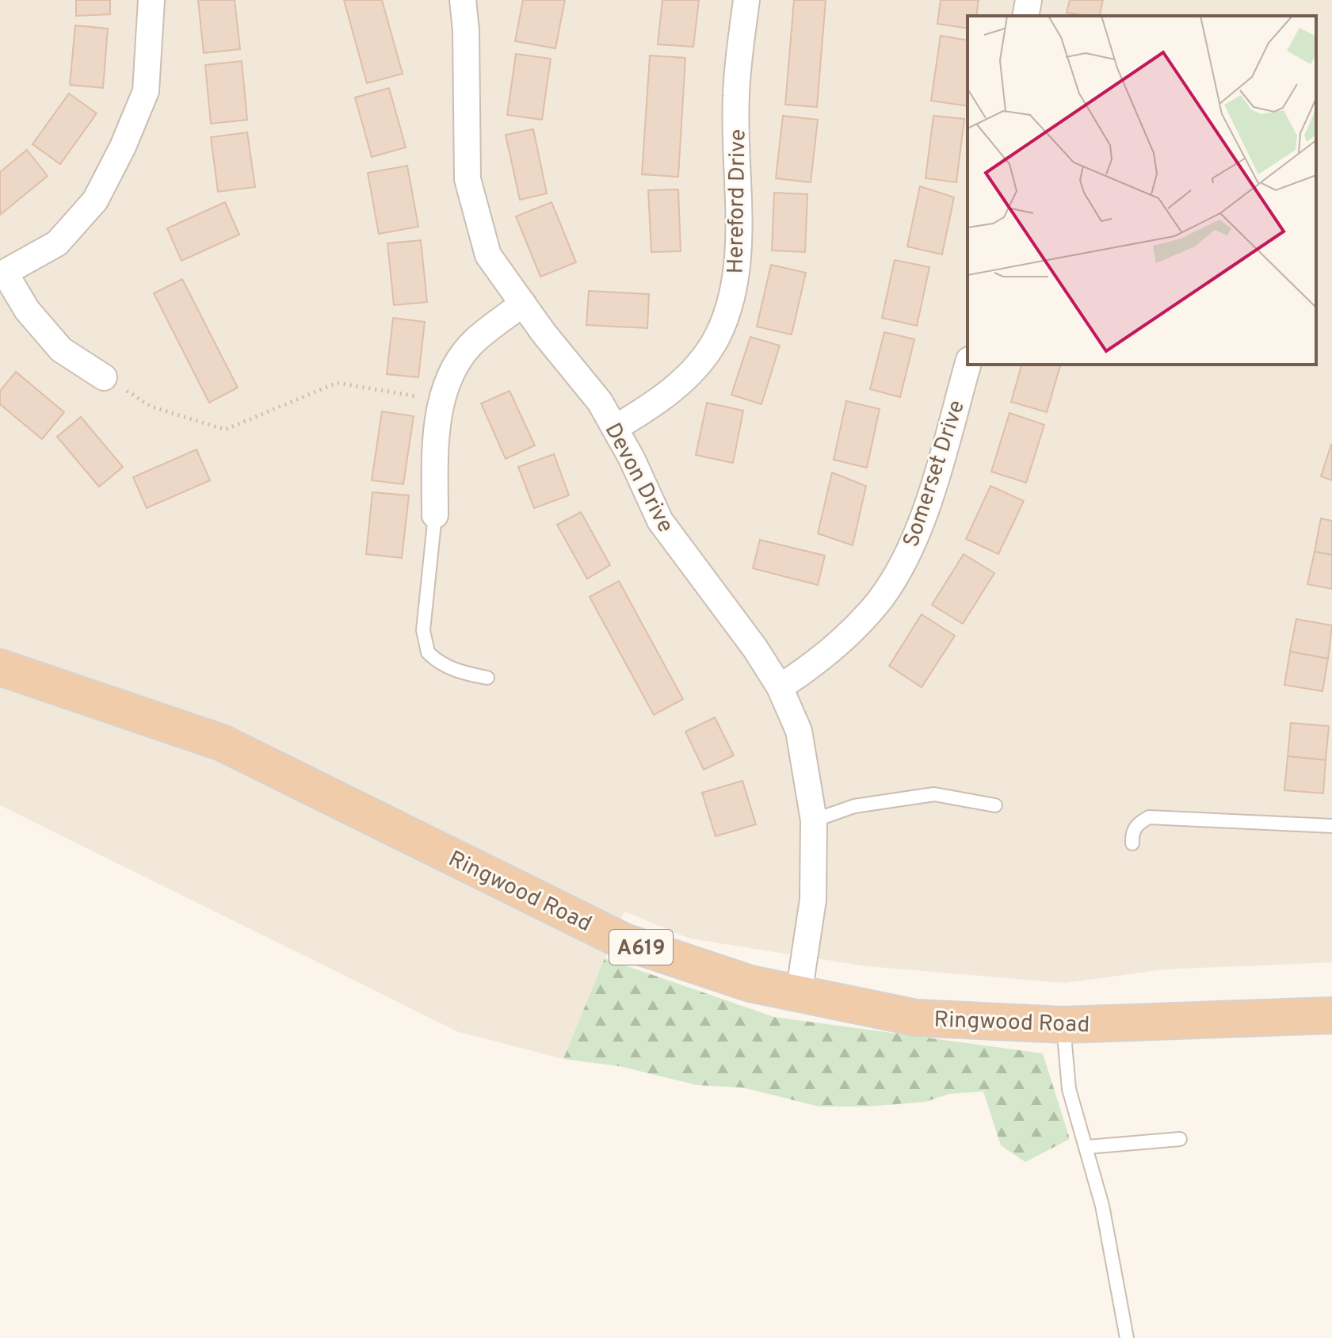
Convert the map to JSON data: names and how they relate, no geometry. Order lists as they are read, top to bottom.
{
  "streets": {
    "highway": ["Ringwood Road", "A619"],
    "street": ["Hereford Drive", "Somerset Drive", "Devon Drive"]
  },
  "crossings": [
    ["Hereford Drive", "Devon Drive"],
    ["Somerset Drive", "Devon Drive"],
    ["Devon Drive", "Ringwood Road"]
  ]
}
